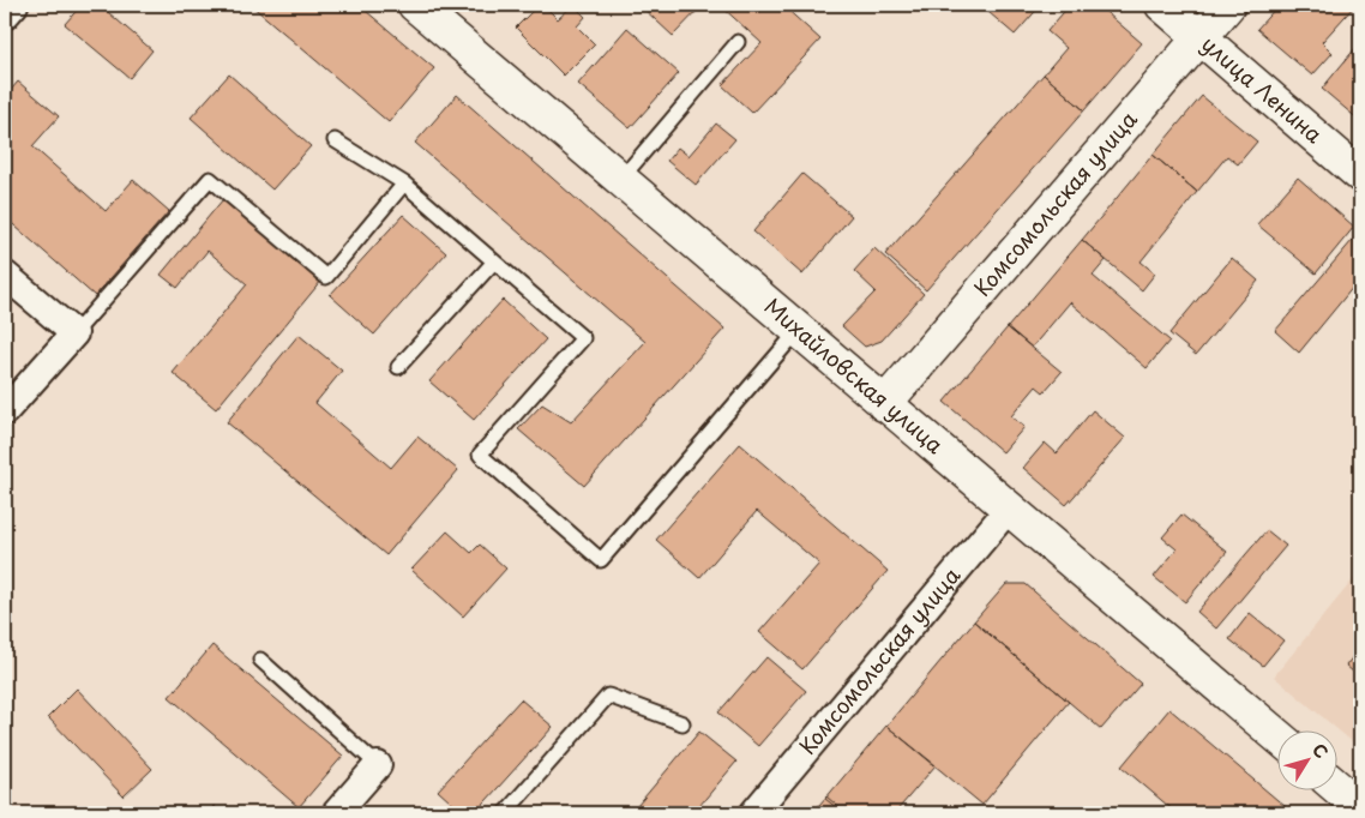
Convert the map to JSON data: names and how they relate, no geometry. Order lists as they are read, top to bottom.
{
  "streets": {
    "main road": ["улица Ленина", "Комсомольская улица", "Михайловская улица"]
  },
  "crossings": [
    ["улица Ленина", "Комсомольская улица"],
    ["Комсомольская улица", "Михайловская улица"]
  ],
  "north": "top right"
}
